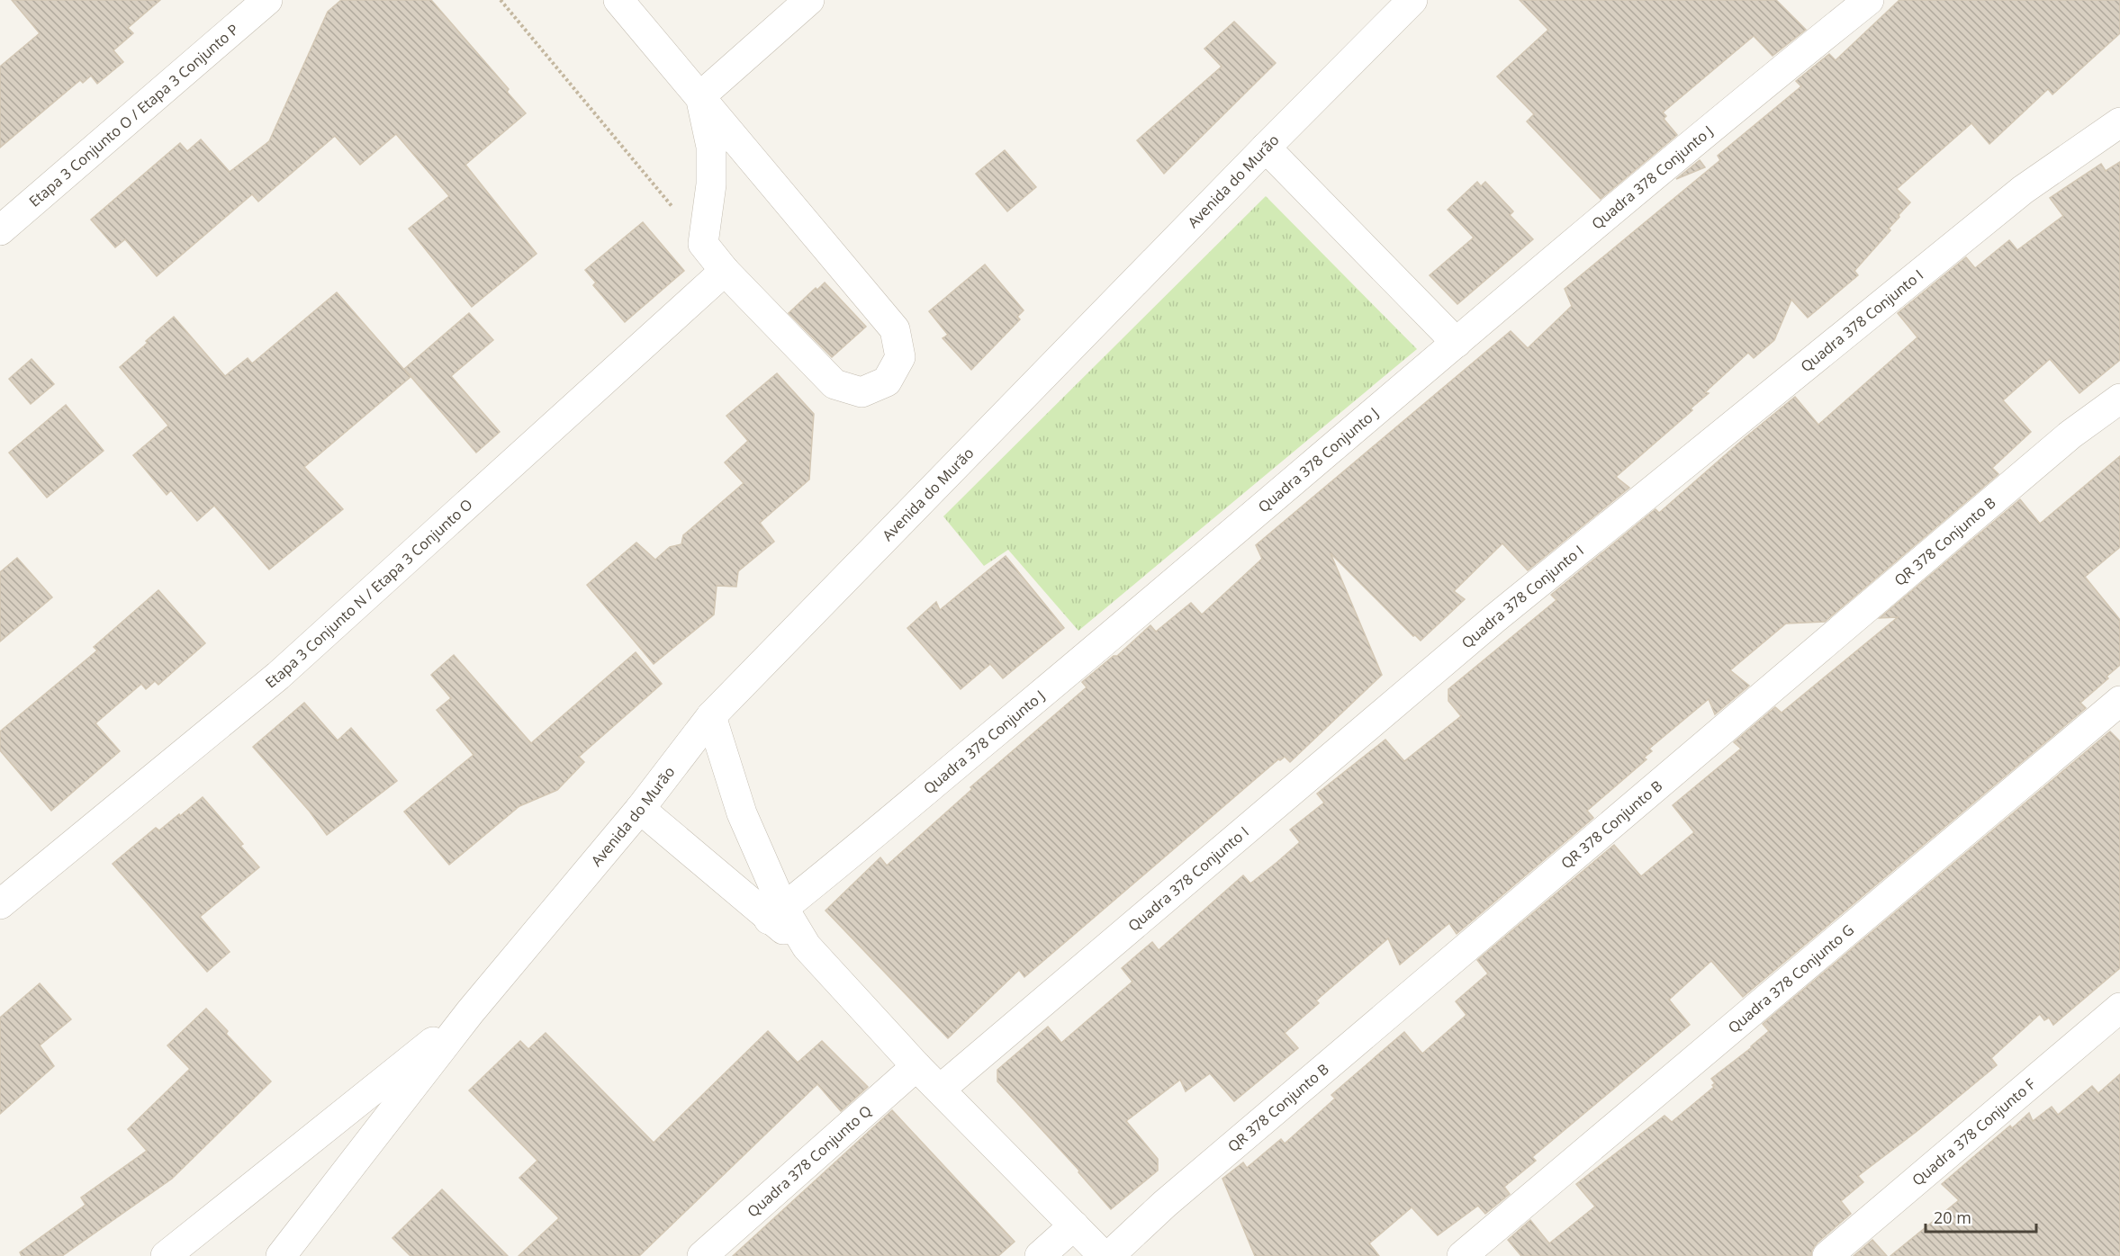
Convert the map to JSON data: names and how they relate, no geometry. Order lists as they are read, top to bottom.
{
  "streets": {
    "street": [
      "Etapa 3 Conjunto O / Etapa 3 Conjunto P",
      "Quadra 378 Conjunto J",
      "Avenida do Murão",
      "Quadra 378 Conjunto I",
      "QR 378 Conjunto B",
      "Etapa 3 Conjunto N / Etapa 3 Conjunto O",
      "Quadra 378 Conjunto G",
      "Quadra 378 Conjunto F",
      "Quadra 378 Conjunto Q"
    ]
  },
  "scale_bar": "20 m"
}
